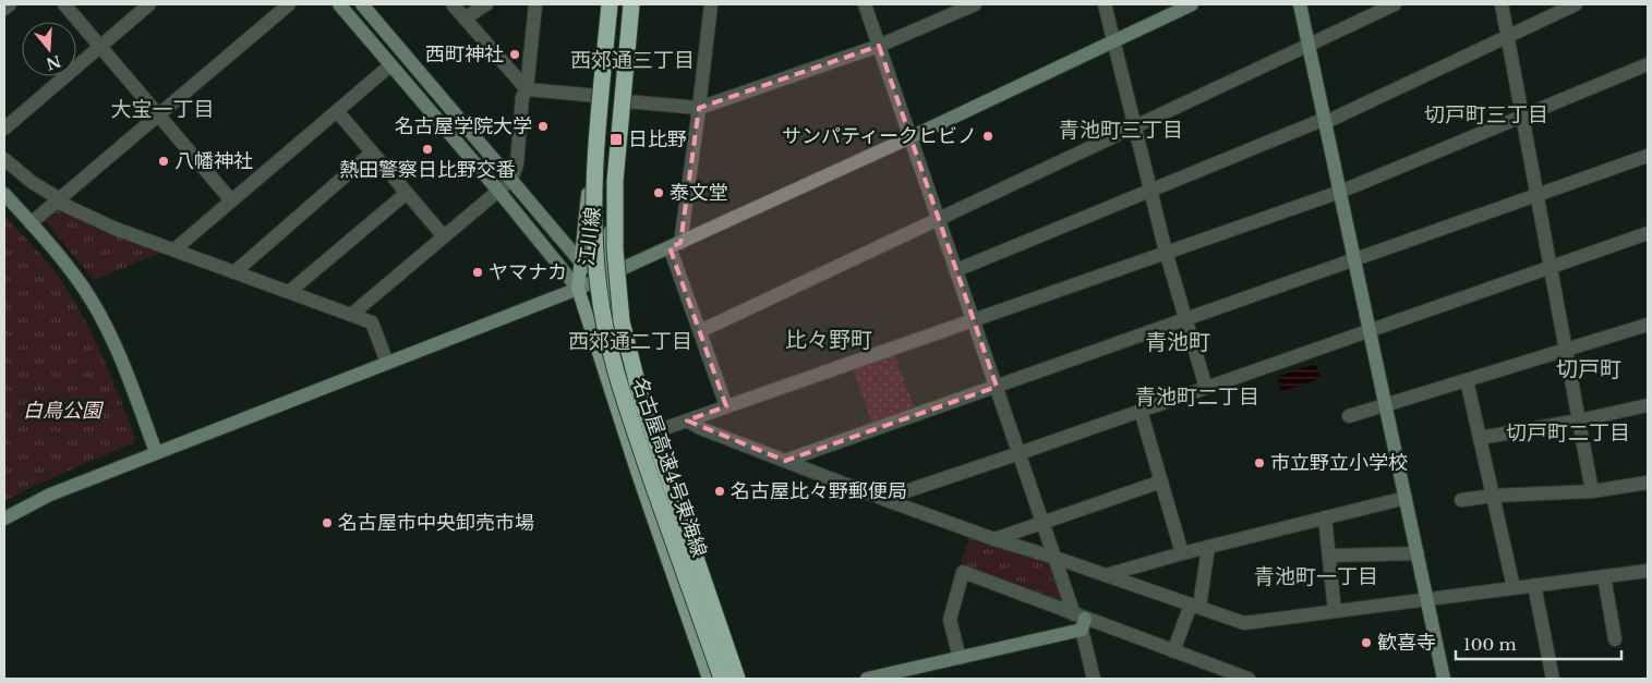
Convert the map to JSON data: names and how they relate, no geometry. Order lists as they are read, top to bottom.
{
  "streets": {
    "highway": ["名古屋高速4号東海線"],
    "main road": ["江川線"]
  },
  "crossings": [
    ["江川線", "名古屋高速4号東海線"]
  ],
  "districts": [
    "西郊通三丁目",
    "大宝一丁目",
    "切戸町三丁目",
    "青池町三丁目",
    "比々野町",
    "西郊通二丁目",
    "青池町",
    "切戸町",
    "青池町二丁目",
    "切戸町二丁目",
    "青池町一丁目"
  ],
  "parks": ["白鳥公園"],
  "places": {
    "other": [
      "西町神社",
      "名古屋学院大学",
      "サンパティークヒビノ",
      "熱田警察日比野交番",
      "八幡神社",
      "泰文堂",
      "ヤマナカ",
      "市立野立小学校",
      "名古屋比々野郵便局",
      "名古屋市中央卸売市場",
      "歓喜寺"
    ],
    "transit": ["日比野"]
  },
  "scale_bar": "100 m",
  "north": "bottom"
}
